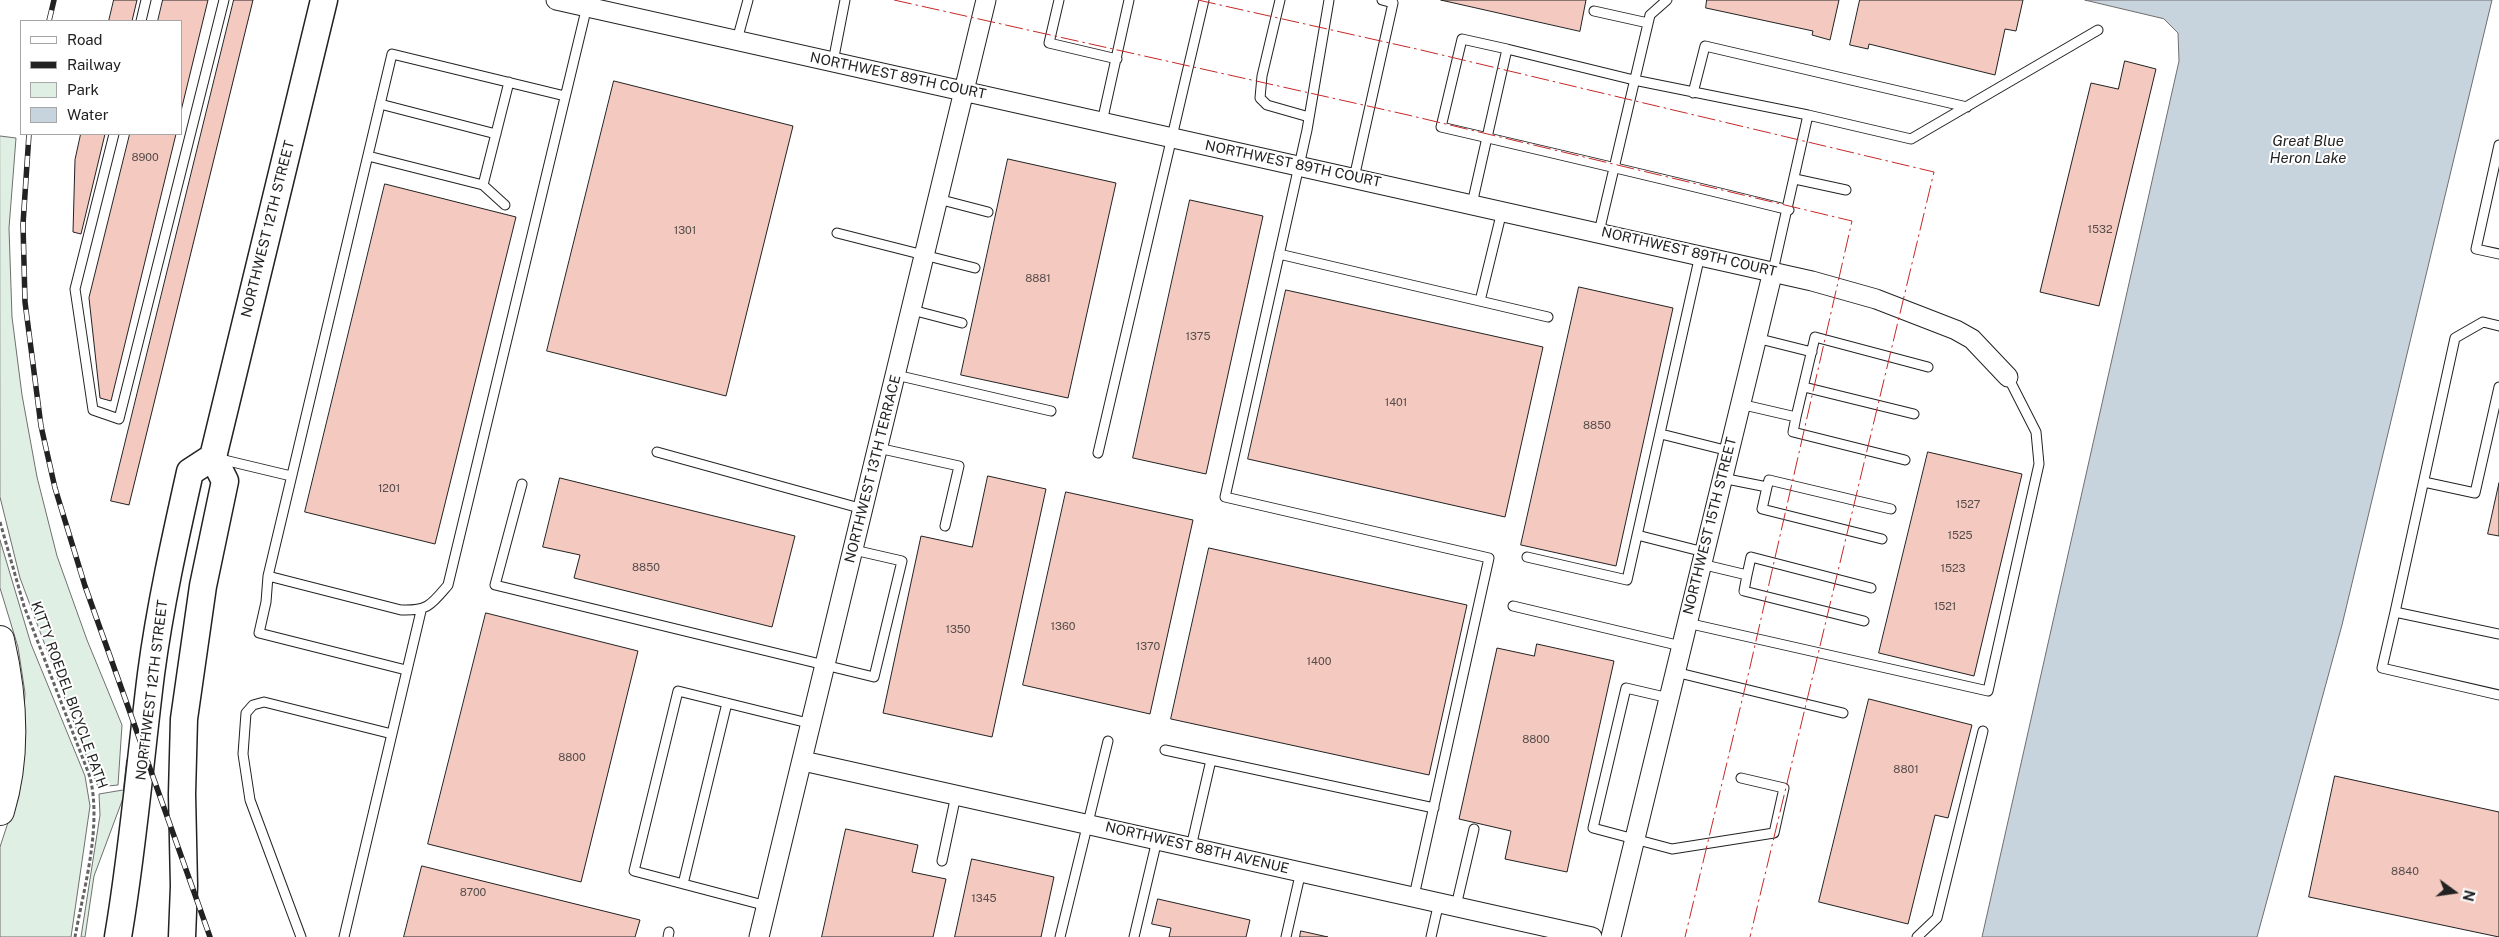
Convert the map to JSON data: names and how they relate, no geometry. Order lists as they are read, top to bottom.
{
  "streets": {
    "main road": ["NORTHWEST 12TH STREET"],
    "street": [
      "NORTHWEST 89TH COURT",
      "NORTHWEST 13TH TERRACE",
      "NORTHWEST 15TH STREET",
      "NORTHWEST 88TH AVENUE"
    ],
    "path": ["KITTY ROEDEL BICYCLE PATH"]
  },
  "crossings": [
    ["NORTHWEST 89TH COURT", "NORTHWEST 13TH TERRACE"],
    ["NORTHWEST 89TH COURT", "NORTHWEST 15TH STREET"],
    ["NORTHWEST 13TH TERRACE", "NORTHWEST 88TH AVENUE"]
  ],
  "water": ["Great Blue Heron Lake"],
  "house_numbers": [
    "8900",
    "1532",
    "1301",
    "8881",
    "1375",
    "1401",
    "8850",
    "1201",
    "1527",
    "1525",
    "8850",
    "1523",
    "1521",
    "1360",
    "1350",
    "1370",
    "1400",
    "8800",
    "8800",
    "8801",
    "8840",
    "8700",
    "1345"
  ],
  "legend": [
    "Road",
    "Railway",
    "Park",
    "Water"
  ],
  "north": "right"
}
